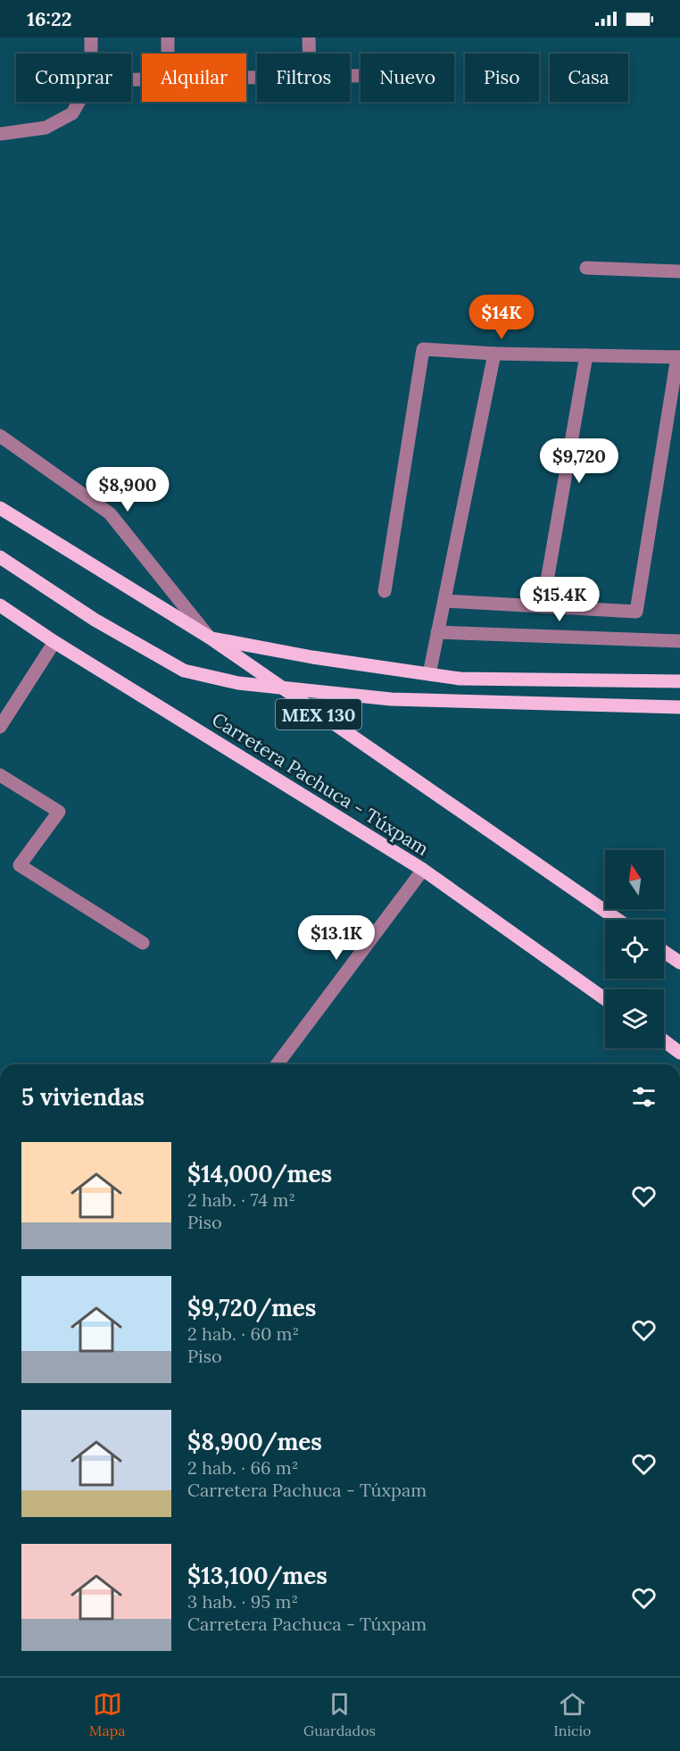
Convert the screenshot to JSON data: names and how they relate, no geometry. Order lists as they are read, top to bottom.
{
  "streets": {
    "main road": ["MEX 130", "Carretera Pachuca - Túxpam"]
  },
  "north": "top",
  "page": {
    "status": "16:22",
    "chip": [
      "Comprar",
      "Alquilar",
      "Filtros",
      "Nuevo",
      "Piso",
      "Casa"
    ],
    "price": [
      "$14K",
      "$9,720",
      "$8,900",
      "$15.4K",
      "$13.1K"
    ],
    "heading": "5 viviendas",
    "list": [
      {
        "name": "$14,000/mes",
        "note": "2 hab. · 74 m² · Piso"
      },
      {
        "name": "$9,720/mes",
        "note": "2 hab. · 60 m² · Piso"
      },
      {
        "name": "$8,900/mes",
        "note": "2 hab. · 66 m² · Carretera Pachuca - Túxpam"
      },
      {
        "name": "$13,100/mes",
        "note": "3 hab. · 95 m² · Carretera Pachuca - Túxpam"
      }
    ],
    "tabs": ["Mapa", "Guardados", "Inicio"]
  }
}
